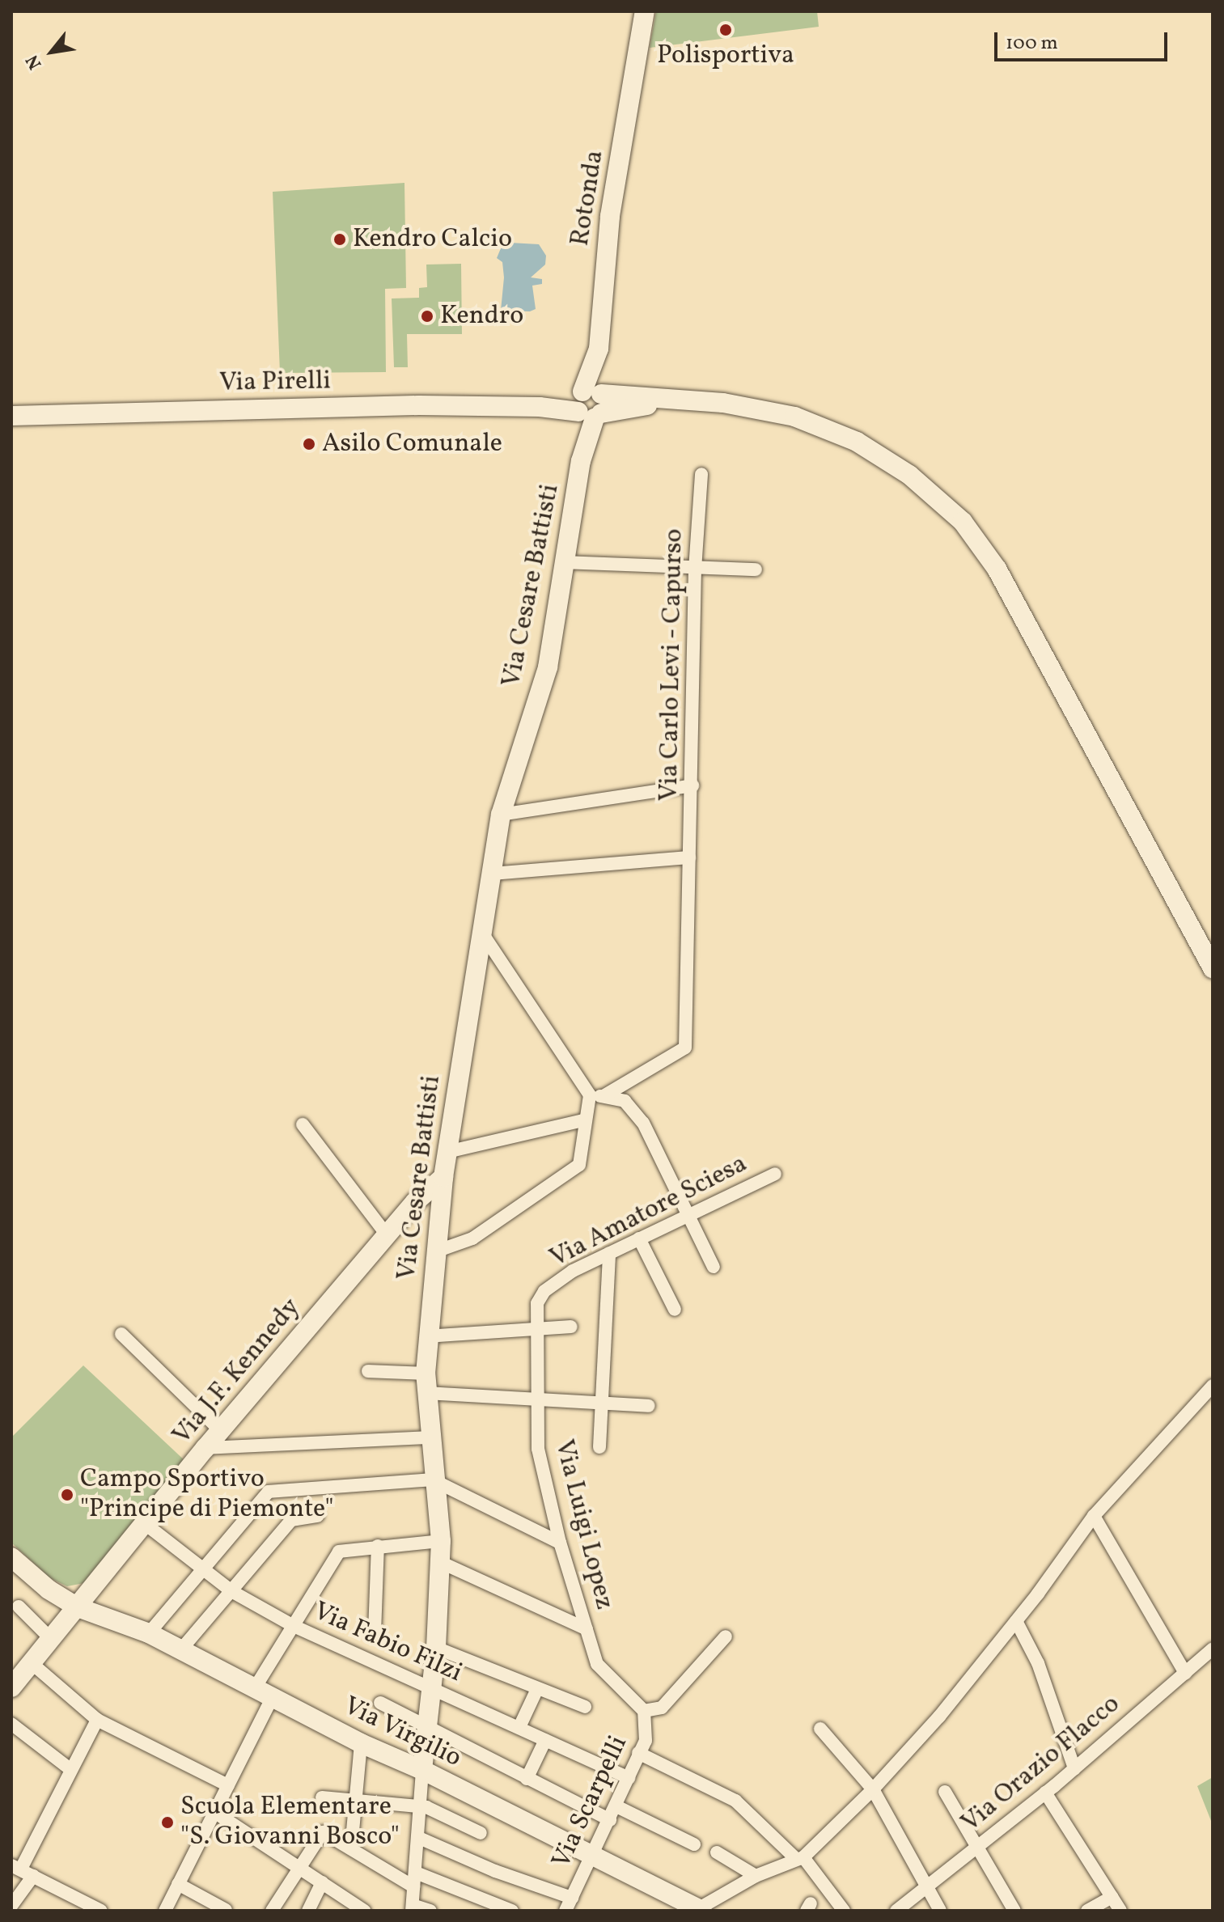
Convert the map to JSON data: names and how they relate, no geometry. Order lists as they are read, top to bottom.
{
  "streets": {
    "street": [
      "Rotonda",
      "Via Pirelli",
      "Via Cesare Battisti",
      "Via Carlo Levi - Capurso",
      "Via Amatore Sciesa",
      "Via J.F. Kennedy",
      "Via Luigi Lopez",
      "Via Fabio Filzi",
      "Via Virgilio",
      "Via Orazio Flacco",
      "Via Scarpelli"
    ]
  },
  "crossings": [
    ["Rotonda", "Via Pirelli"],
    ["Rotonda", "Via Cesare Battisti"],
    ["Via Pirelli", "Via Cesare Battisti"],
    ["Via Cesare Battisti", "Via J.F. Kennedy"],
    ["Via Cesare Battisti", "Via Fabio Filzi"],
    ["Via Cesare Battisti", "Via Virgilio"],
    ["Via Amatore Sciesa", "Via Luigi Lopez"],
    ["Via J.F. Kennedy", "Via Fabio Filzi"],
    ["Via J.F. Kennedy", "Via Virgilio"],
    ["Via Luigi Lopez", "Via Scarpelli"],
    ["Via Fabio Filzi", "Via Scarpelli"],
    ["Via Virgilio", "Via Scarpelli"]
  ],
  "places": [
    "Polisportiva",
    "Kendro Calcio",
    "Kendro",
    "Asilo Comunale",
    "Campo Sportivo \"Principe di Piemonte\"",
    "Scuola Elementare \"S. Giovanni Bosco\""
  ],
  "scale_bar": "100 m",
  "north": "bottom left"
}
